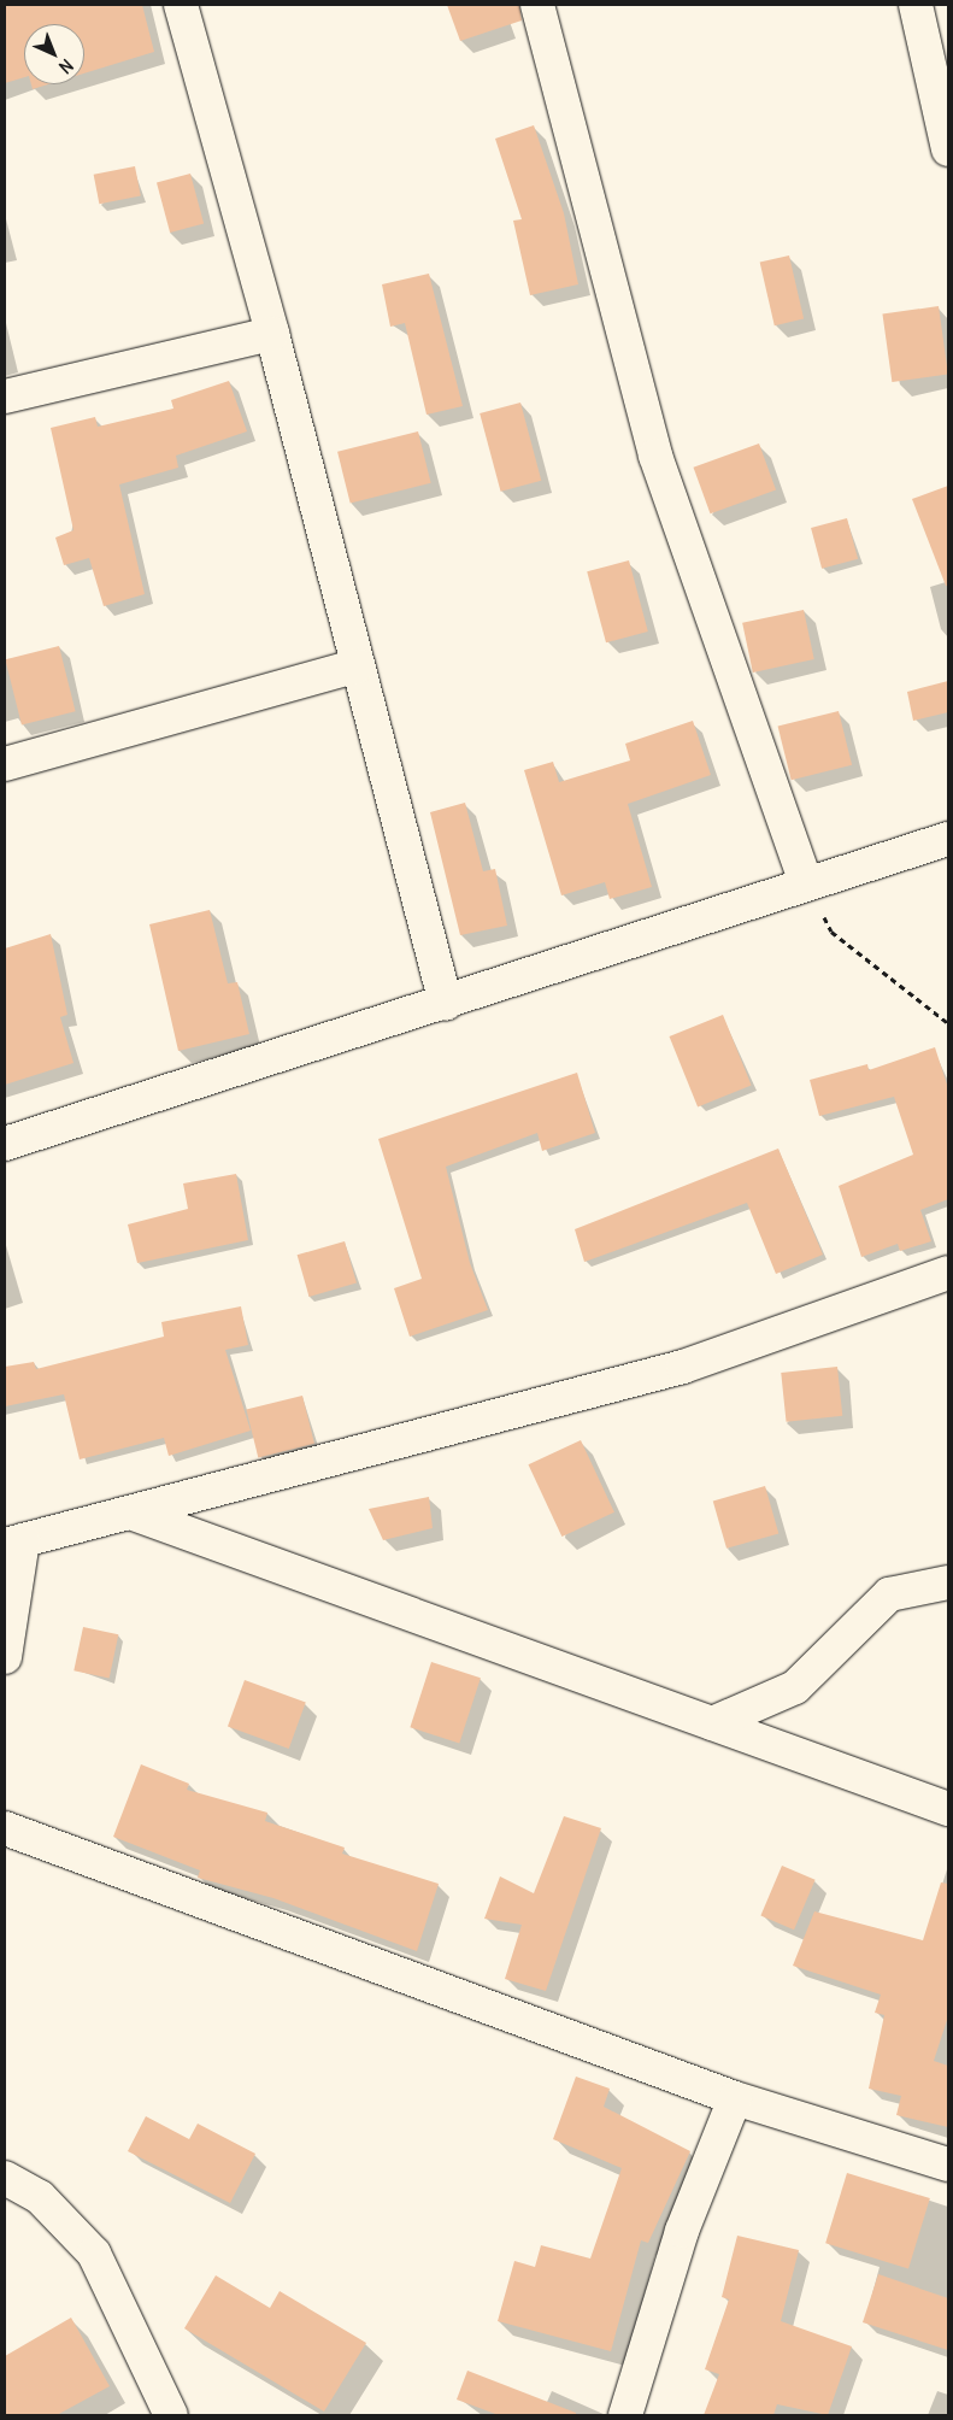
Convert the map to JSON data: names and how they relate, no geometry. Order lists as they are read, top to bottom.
{
  "north": "bottom right"
}
